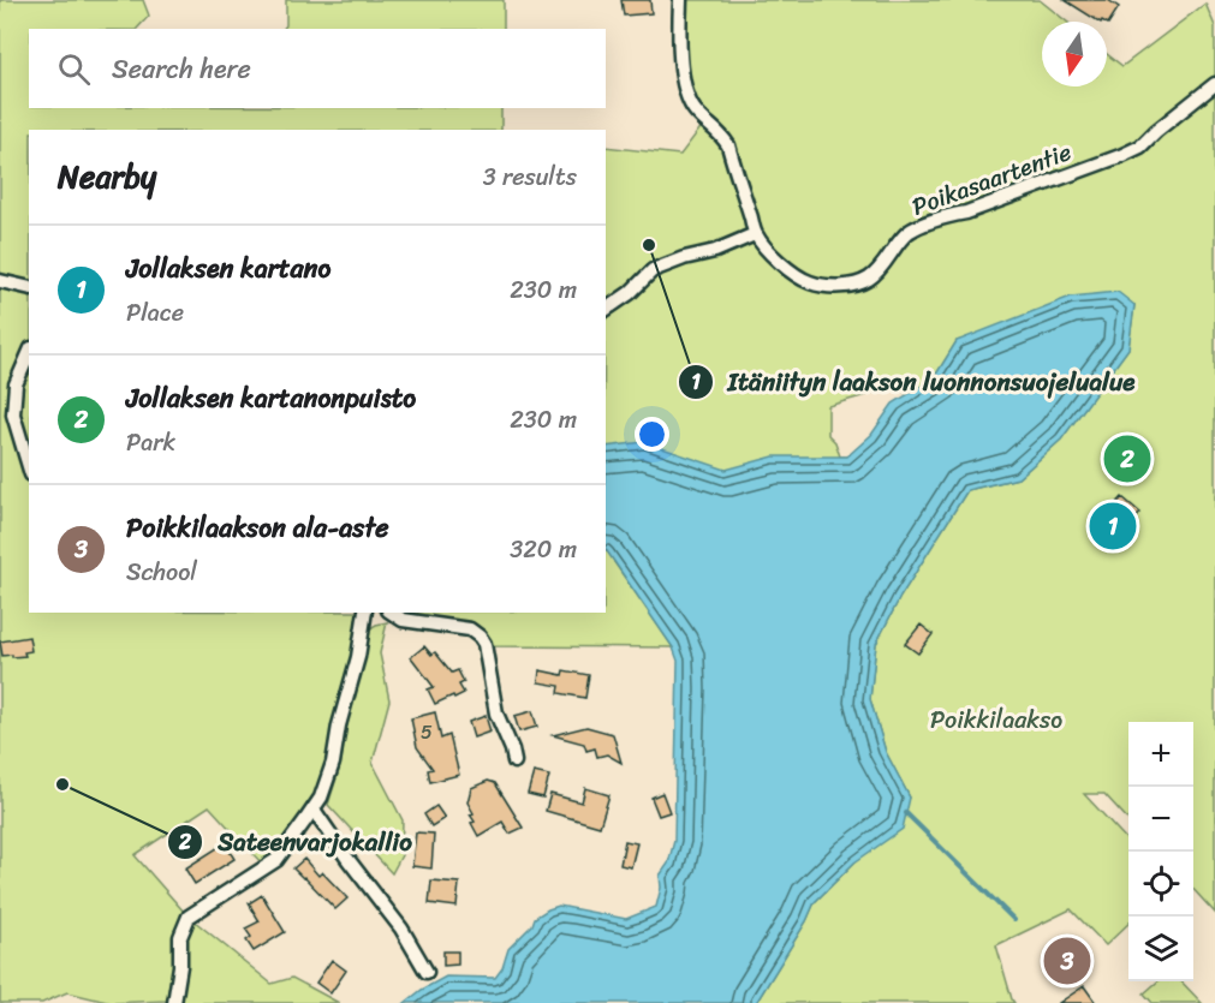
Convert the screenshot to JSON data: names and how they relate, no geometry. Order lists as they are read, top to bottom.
{
  "streets": {
    "street": ["Poikasaartentie"]
  },
  "parks": ["Poikkilaakso"],
  "places": ["Itäniityn laakson luonnonsuojelualue", "Sateenvarjokallio"],
  "house_numbers": ["5"],
  "north": "bottom",
  "page": {
    "search": "Search here",
    "heading": ["Nearby", "3 results"],
    "list": [
      {
        "mark": "1",
        "name": "Jollaksen kartano",
        "note": "Place",
        "value": "230 m"
      },
      {
        "mark": "2",
        "name": "Jollaksen kartanonpuisto",
        "note": "Park",
        "value": "230 m"
      },
      {
        "mark": "3",
        "name": "Poikkilaakson ala-aste",
        "note": "School",
        "value": "320 m"
      }
    ],
    "pins": ["2", "1", "3"],
    "map_buttons": ["+", "−"]
  }
}
